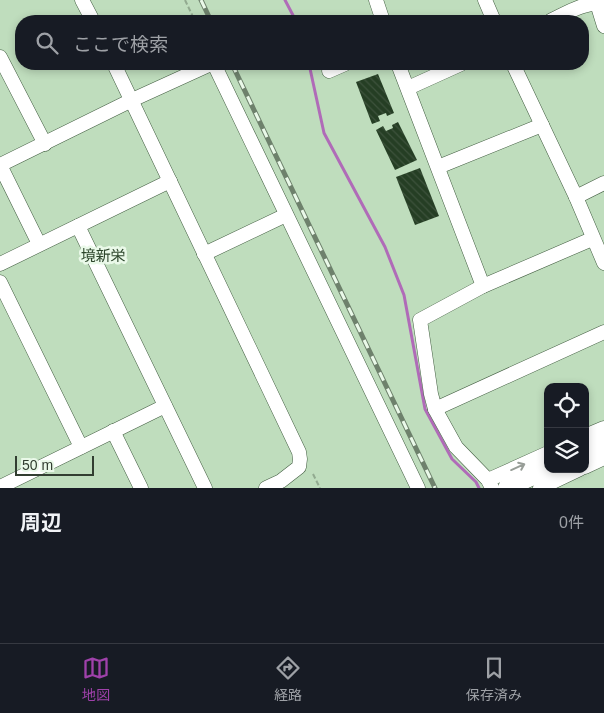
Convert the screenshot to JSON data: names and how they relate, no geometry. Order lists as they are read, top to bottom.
{
  "districts": ["境新栄"],
  "scale_bar": "50 m",
  "page": {
    "search": "ここで検索",
    "scale": "50 m",
    "heading": ["周辺", "0件"],
    "nav": ["地図", "経路", "保存済み"]
  }
}
